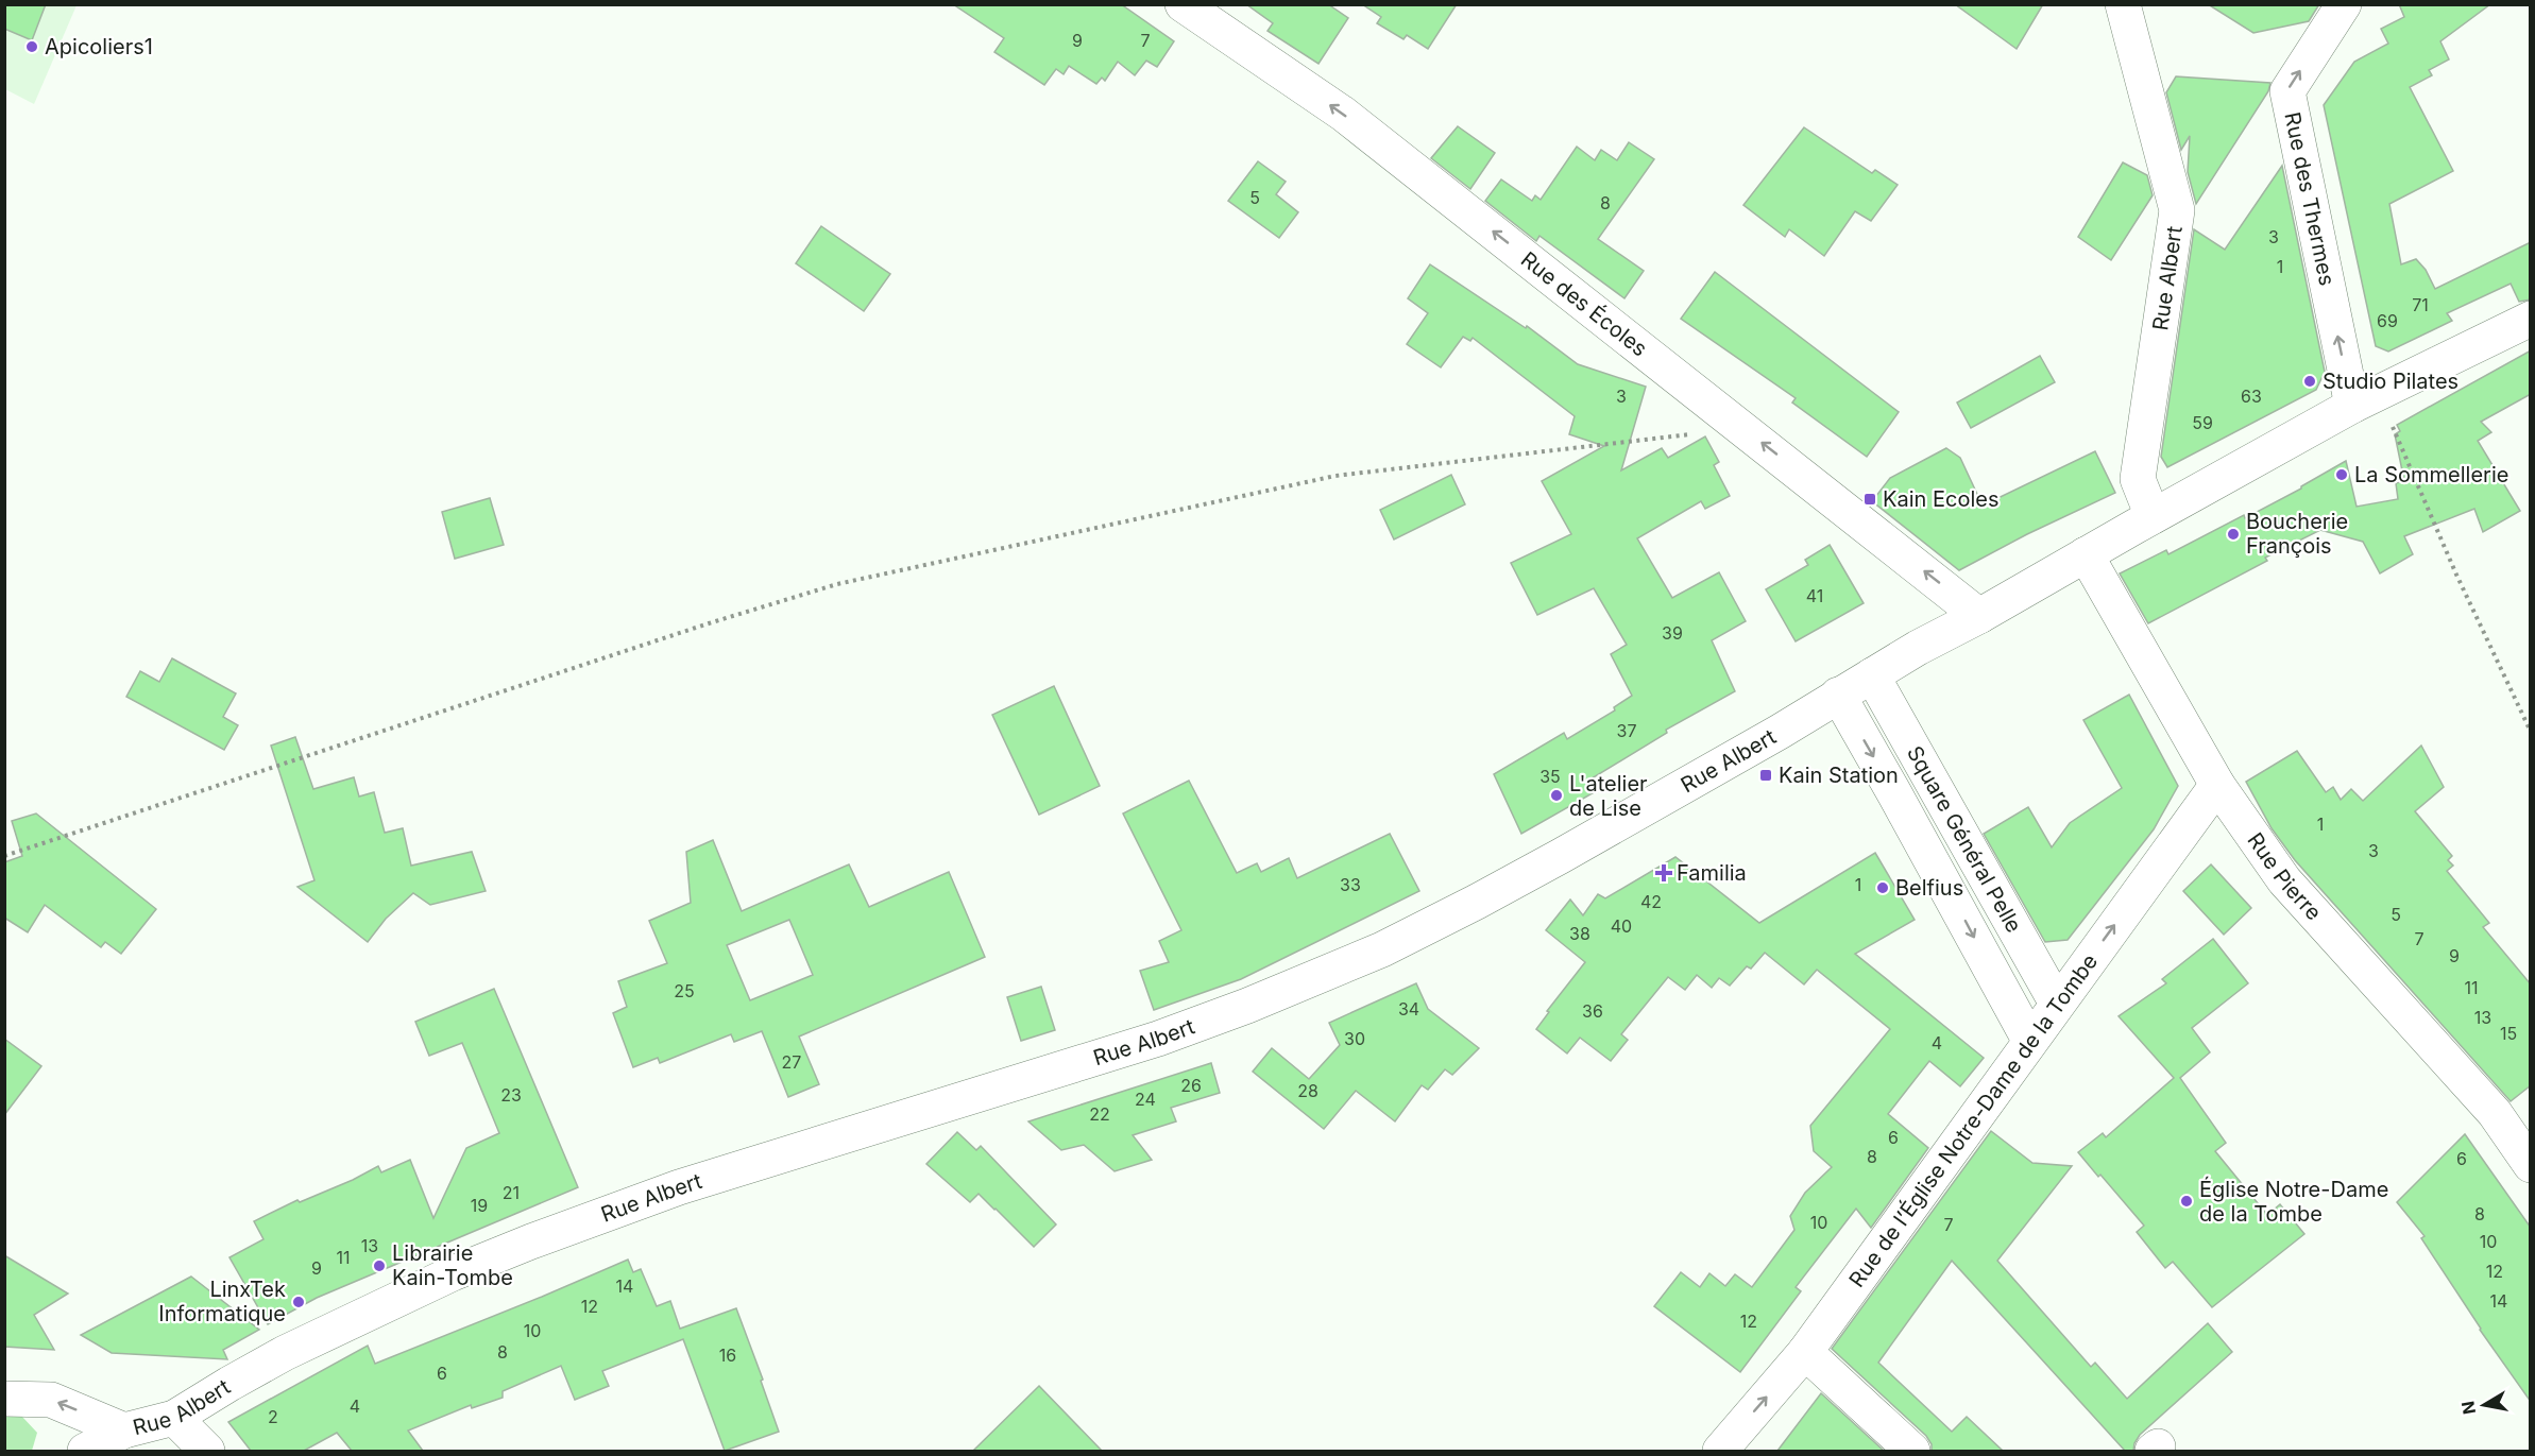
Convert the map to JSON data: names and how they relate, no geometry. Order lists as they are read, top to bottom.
{
  "streets": {
    "street": [
      "Rue des Thermes",
      "Rue Albert",
      "Rue des Écoles",
      "Square Général Pelle",
      "Rue Pierre",
      "Rue de l’Église Notre-Dame de la Tombe"
    ]
  },
  "crossings": [
    ["Rue des Thermes", "Rue Albert"],
    ["Rue Albert", "Rue des Écoles"],
    ["Rue Albert", "Square Général Pelle"],
    ["Rue Albert", "Rue Pierre"],
    ["Square Général Pelle", "Rue de l’Église Notre-Dame de la Tombe"],
    ["Rue Pierre", "Rue de l’Église Notre-Dame de la Tombe"]
  ],
  "one_way": ["Rue des Thermes", "Rue des Écoles", "Rue de l’Église Notre-Dame de la Tombe"],
  "places": {
    "other": [
      "Apicoliers1",
      "Studio Pilates",
      "La Sommellerie",
      "Boucherie François",
      "L'atelier de Lise",
      "Belfius",
      "Église Notre-Dame de la Tombe",
      "Librairie Kain-Tombe",
      "LinxTek Informatique"
    ],
    "transit": ["Kain Ecoles", "Kain Station"],
    "health": ["Familia"]
  },
  "house_numbers": [
    "9",
    "7",
    "5",
    "8",
    "3",
    "1",
    "71",
    "69",
    "3",
    "63",
    "59",
    "41",
    "39",
    "37",
    "35",
    "1",
    "3",
    "33",
    "1",
    "42",
    "5",
    "40",
    "38",
    "7",
    "9",
    "11",
    "25",
    "34",
    "36",
    "13",
    "15",
    "30",
    "4",
    "27",
    "26",
    "28",
    "23",
    "24",
    "22",
    "6",
    "8",
    "6",
    "21",
    "19",
    "8",
    "10",
    "7",
    "10",
    "13",
    "11",
    "9",
    "12",
    "14",
    "14",
    "12",
    "12",
    "10",
    "8",
    "16",
    "6",
    "4",
    "2"
  ],
  "north": "left"
}
